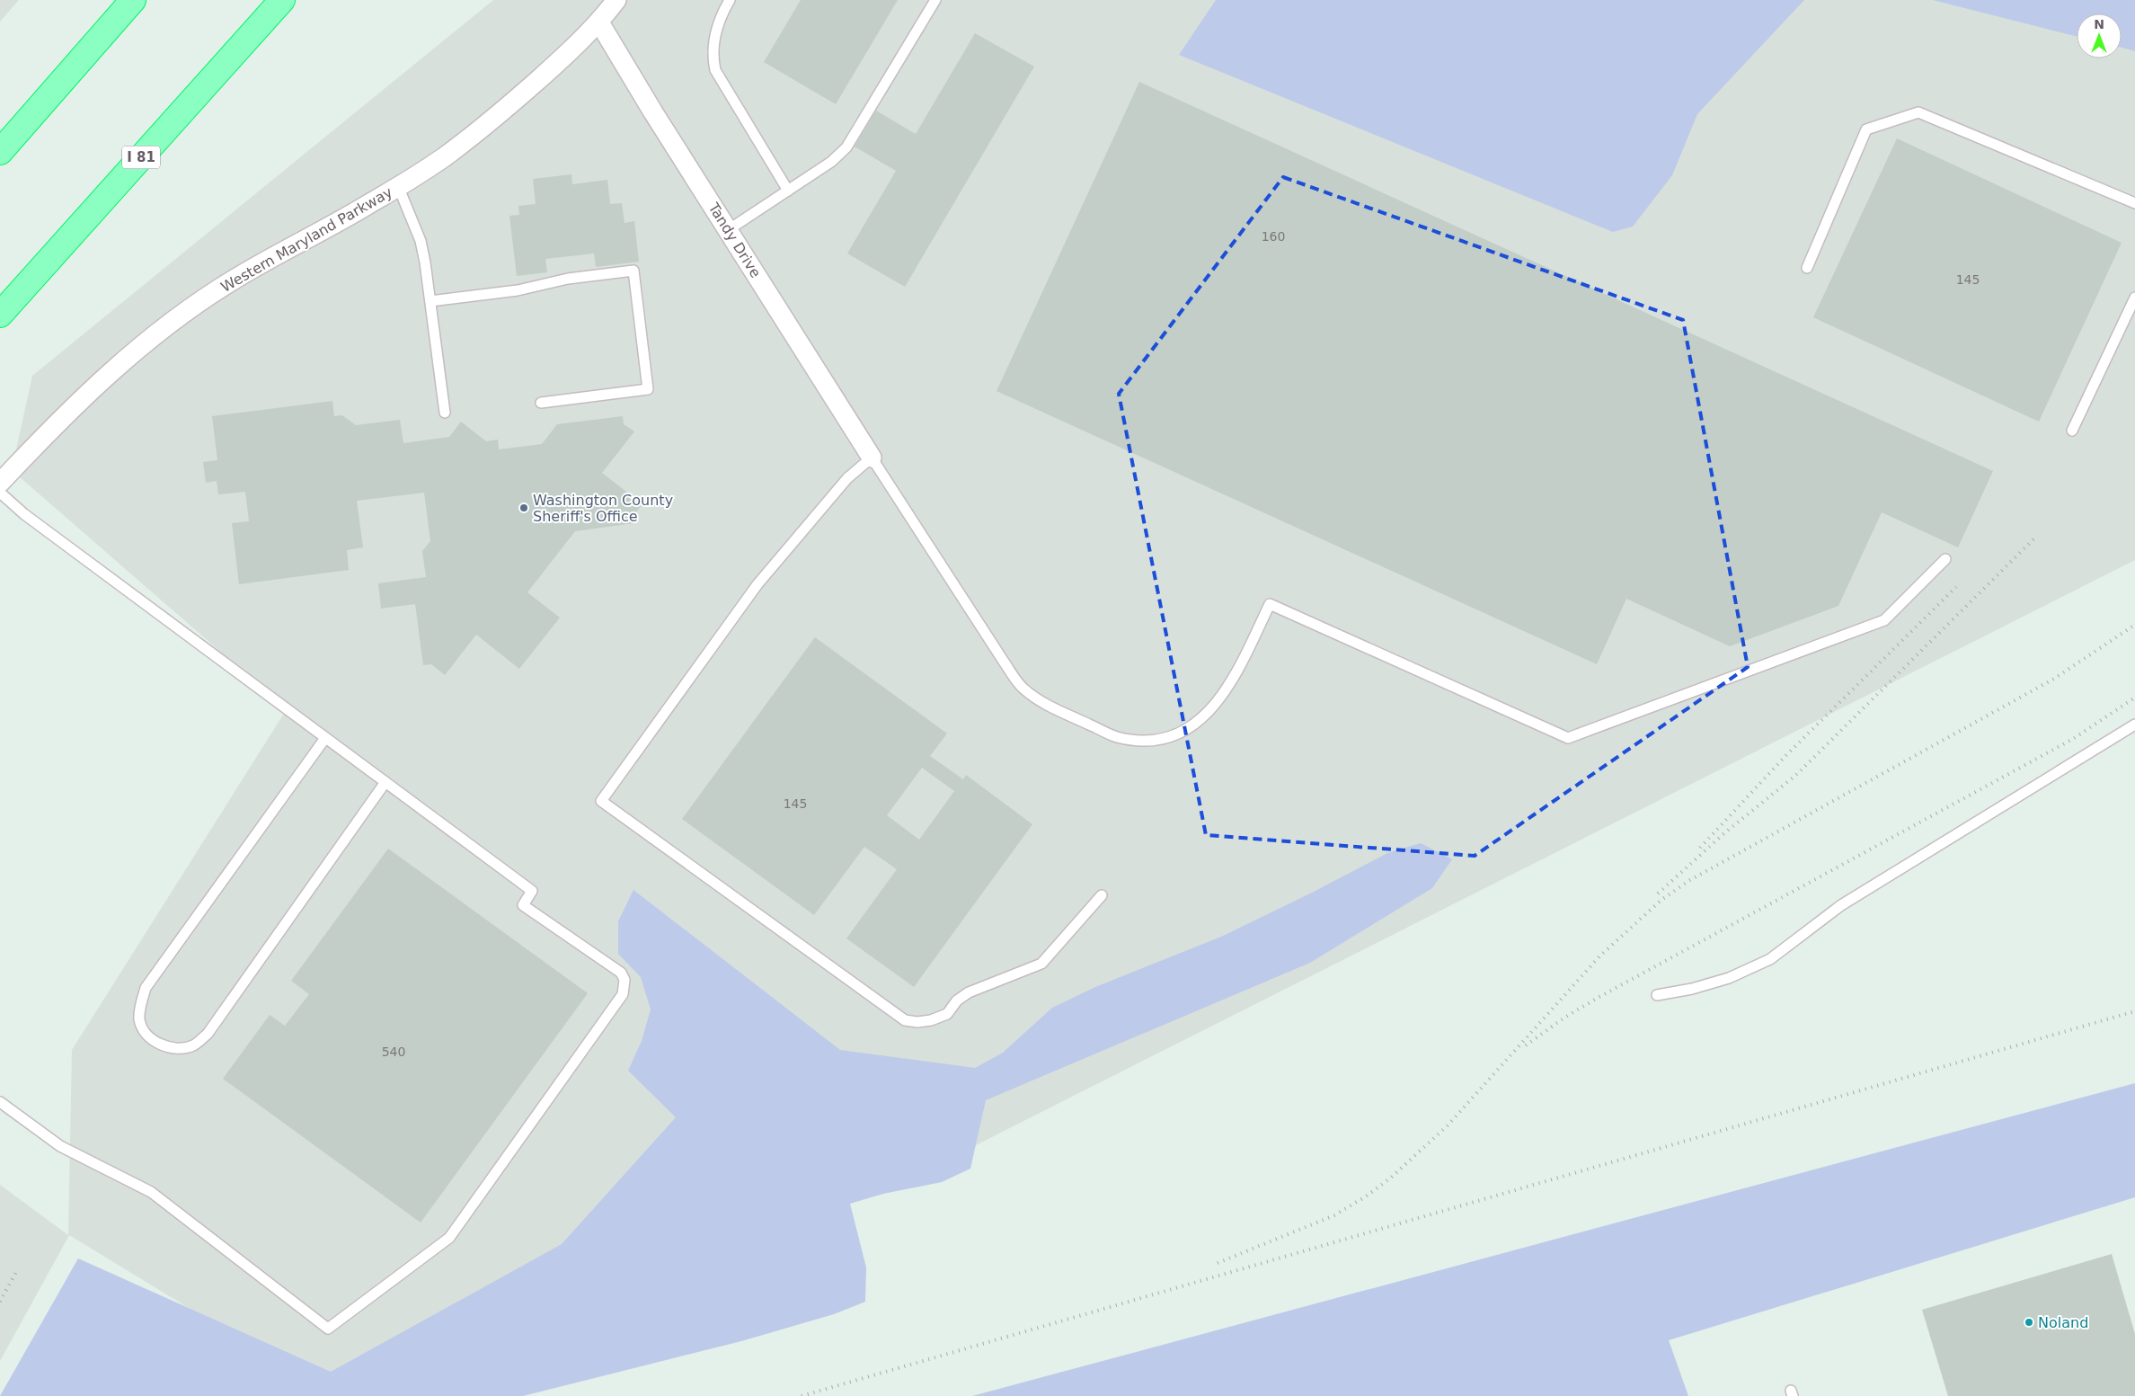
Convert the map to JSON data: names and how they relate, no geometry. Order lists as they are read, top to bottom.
{
  "streets": {
    "highway": ["I 81"],
    "street": ["Western Maryland Parkway", "Tandy Drive"]
  },
  "crossings": [
    ["Western Maryland Parkway", "Tandy Drive"]
  ],
  "places": ["Washington County Sheriff's Office", "Noland"],
  "house_numbers": [
    "160",
    "145",
    "145",
    "540"
  ],
  "north": "top"
}
